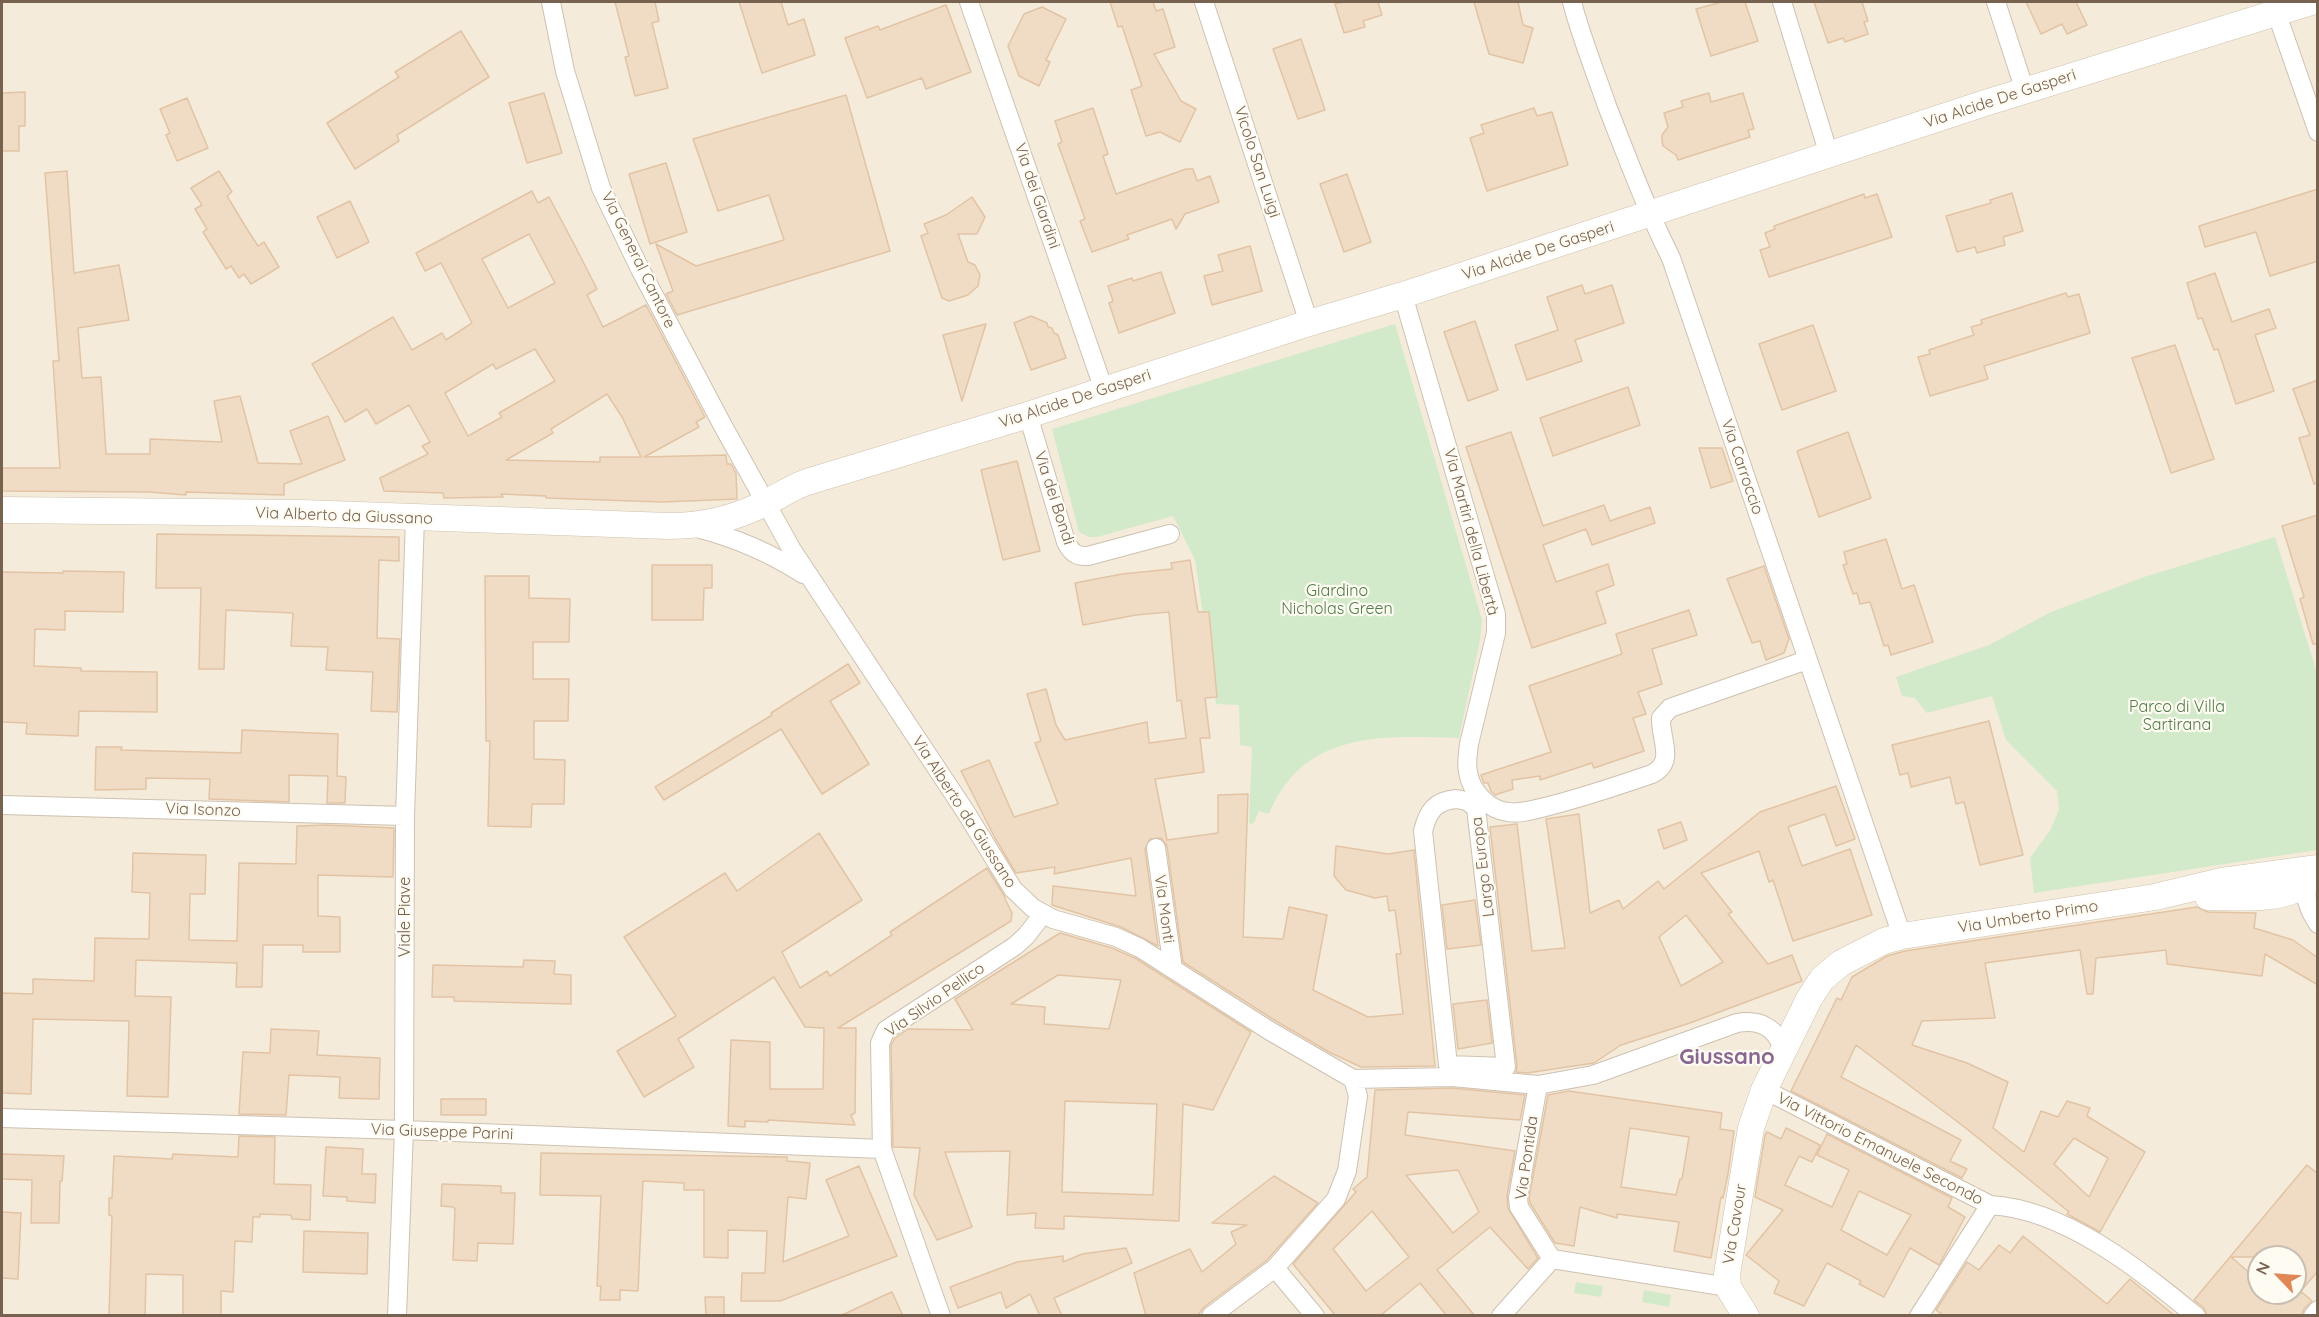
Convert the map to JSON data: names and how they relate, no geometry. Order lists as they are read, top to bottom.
{
  "streets": {
    "street": [
      "Via Alcide De Gasperi",
      "Vicolo San Luigi",
      "Via dei Giardini",
      "Via General Cantore",
      "Via Carroccio",
      "Via dei Bondi",
      "Via Alberto da Giussano",
      "Via Martiri della Libertà",
      "Via Isonzo",
      "Largo Europa",
      "Via Monti",
      "Viale Piave",
      "Via Umberto Primo",
      "Via Silvio Pellico",
      "Via Giuseppe Parini",
      "Via Vittorio Emanuele Secondo",
      "Via Pontida",
      "Via Cavour"
    ]
  },
  "crossings": [
    ["Via Alcide De Gasperi", "Vicolo San Luigi"],
    ["Via Alcide De Gasperi", "Via dei Giardini"],
    ["Via Alcide De Gasperi", "Via General Cantore"],
    ["Via Alcide De Gasperi", "Via Carroccio"],
    ["Via Alcide De Gasperi", "Via dei Bondi"],
    ["Via Alcide De Gasperi", "Via Alberto da Giussano"],
    ["Via Alcide De Gasperi", "Via Martiri della Libertà"],
    ["Via General Cantore", "Via Alberto da Giussano"],
    ["Via Carroccio", "Via Martiri della Libertà"],
    ["Via Carroccio", "Via Umberto Primo"],
    ["Via Alberto da Giussano", "Via Monti"],
    ["Via Alberto da Giussano", "Viale Piave"],
    ["Via Alberto da Giussano", "Via Silvio Pellico"],
    ["Via Isonzo", "Viale Piave"],
    ["Viale Piave", "Via Giuseppe Parini"],
    ["Via Umberto Primo", "Via Cavour"],
    ["Via Silvio Pellico", "Via Giuseppe Parini"],
    ["Via Vittorio Emanuele Secondo", "Via Cavour"]
  ],
  "districts": ["Giussano"],
  "parks": ["Giardino Nicholas Green", "Parco di Villa Sartirana"],
  "north": "top left"
}
